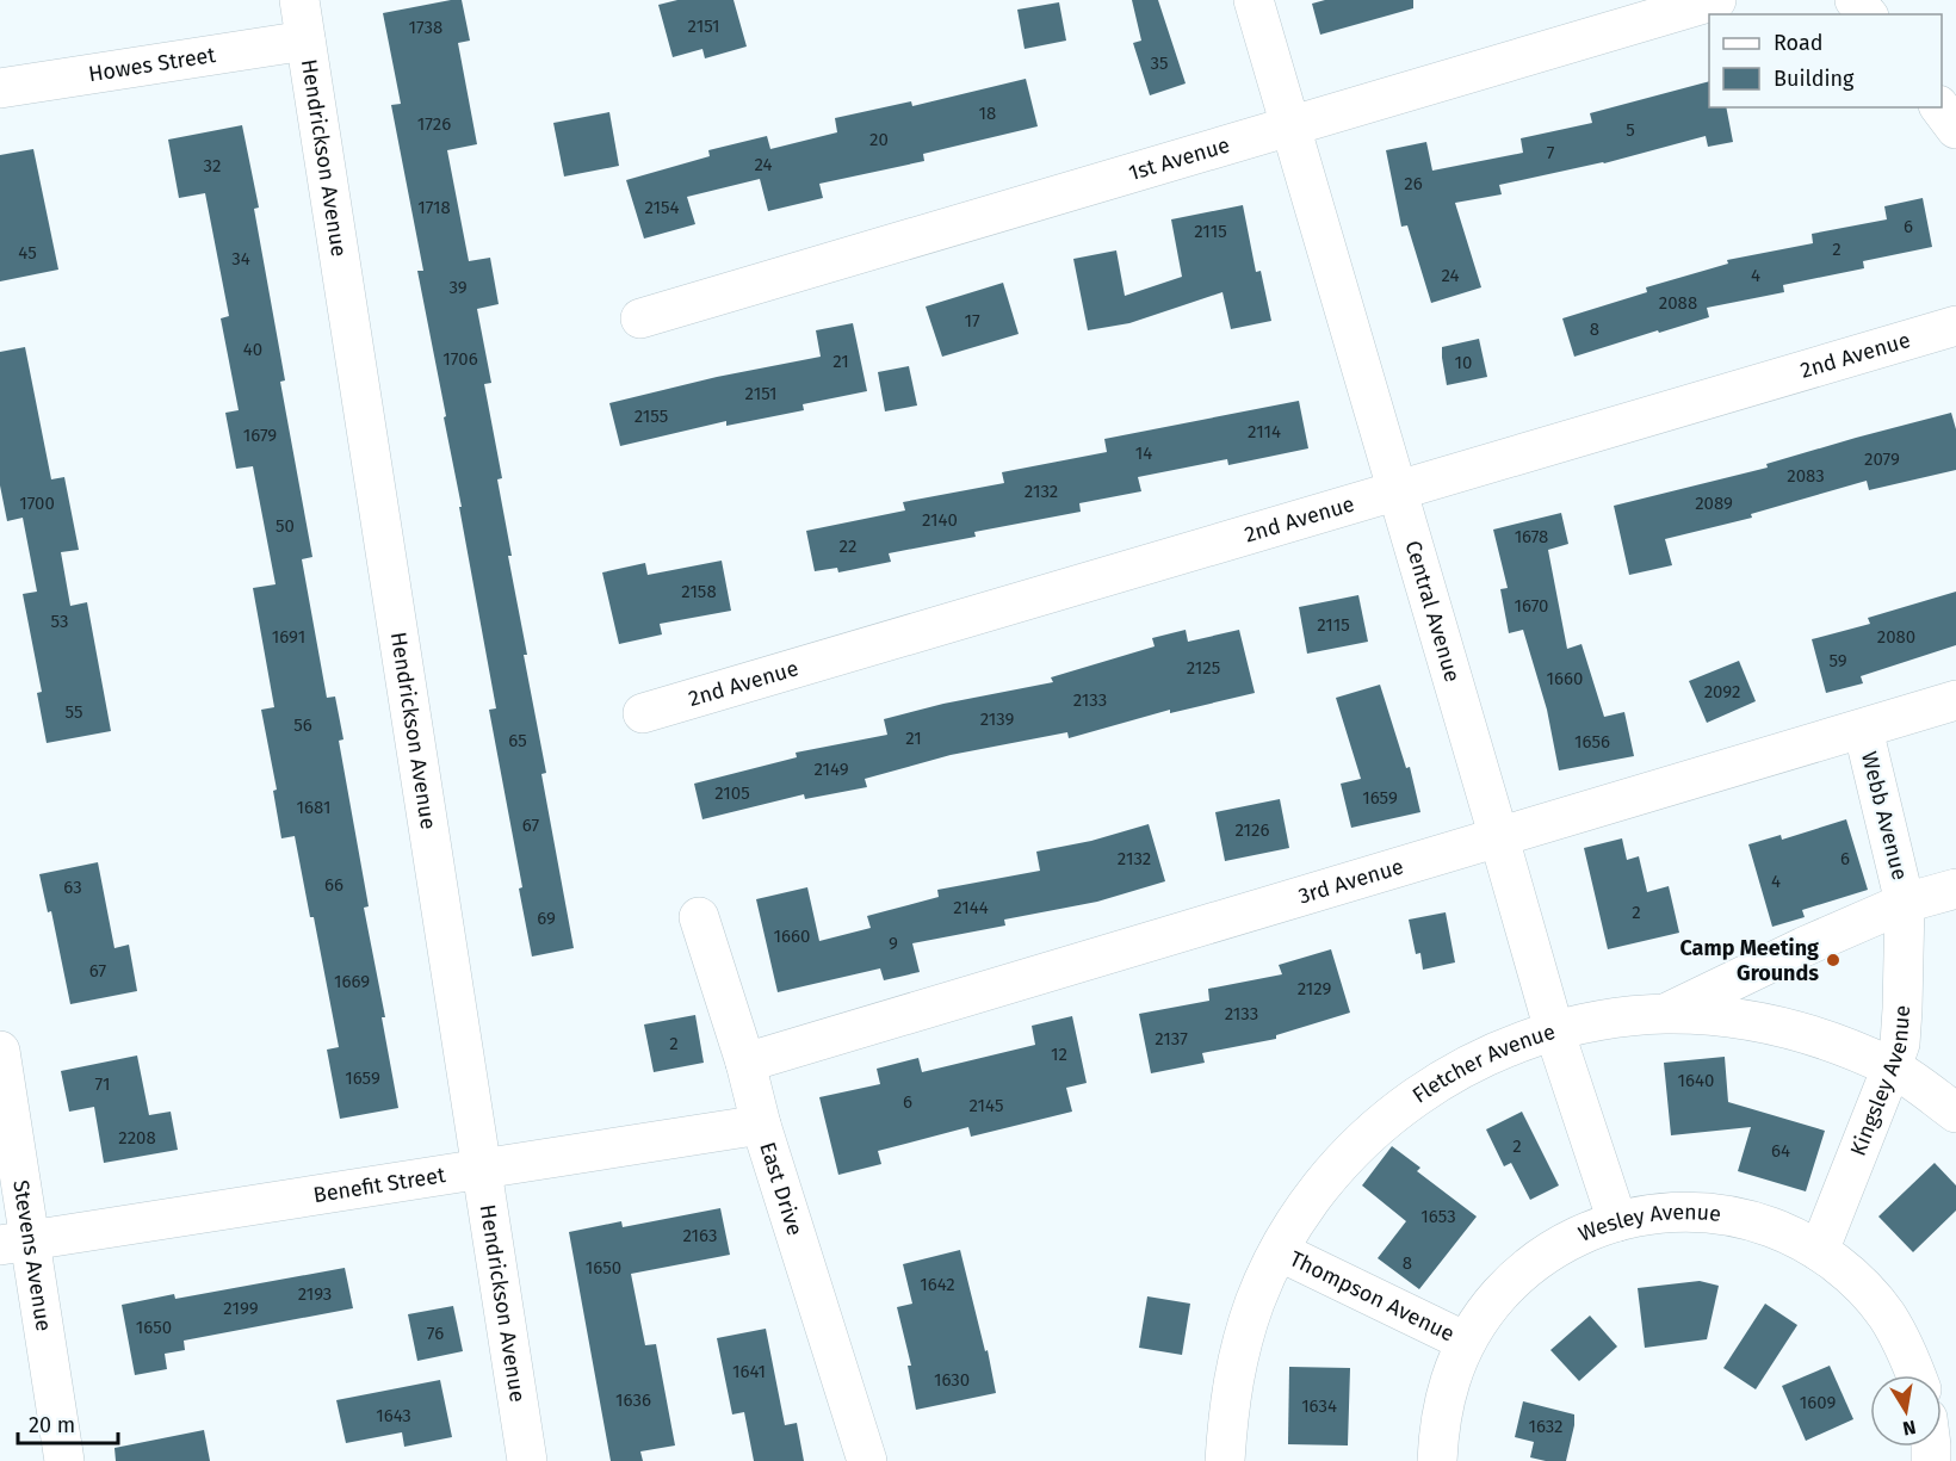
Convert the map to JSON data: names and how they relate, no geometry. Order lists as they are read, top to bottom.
{
  "streets": {
    "street": [
      "Howes Street",
      "Hendrickson Avenue",
      "1st Avenue",
      "2nd Avenue",
      "Central Avenue",
      "Webb Avenue",
      "3rd Avenue",
      "Fletcher Avenue",
      "Kingsley Avenue",
      "Benefit Street",
      "East Drive",
      "Wesley Avenue",
      "Stevens Avenue",
      "Thompson Avenue"
    ]
  },
  "crossings": [
    ["Howes Street", "Hendrickson Avenue"],
    ["Hendrickson Avenue", "Benefit Street"],
    ["1st Avenue", "Central Avenue"],
    ["2nd Avenue", "Central Avenue"],
    ["Central Avenue", "3rd Avenue"],
    ["Central Avenue", "Fletcher Avenue"],
    ["Central Avenue", "Wesley Avenue"],
    ["Webb Avenue", "3rd Avenue"],
    ["Webb Avenue", "Kingsley Avenue"],
    ["3rd Avenue", "East Drive"],
    ["Fletcher Avenue", "Kingsley Avenue"],
    ["Fletcher Avenue", "Thompson Avenue"],
    ["Kingsley Avenue", "Wesley Avenue"],
    ["Benefit Street", "East Drive"],
    ["Benefit Street", "Stevens Avenue"],
    ["Wesley Avenue", "Thompson Avenue"]
  ],
  "places": ["Camp Meeting Grounds"],
  "house_numbers": [
    "2151",
    "1738",
    "35",
    "18",
    "1726",
    "5",
    "20",
    "7",
    "24",
    "32",
    "26",
    "1718",
    "2154",
    "6",
    "2115",
    "2",
    "45",
    "34",
    "24",
    "4",
    "39",
    "2088",
    "17",
    "8",
    "40",
    "1706",
    "21",
    "10",
    "2151",
    "2155",
    "2114",
    "1679",
    "14",
    "2079",
    "2083",
    "2132",
    "1700",
    "2089",
    "2140",
    "50",
    "1678",
    "22",
    "2158",
    "1670",
    "53",
    "2115",
    "1691",
    "2080",
    "59",
    "2125",
    "1660",
    "2092",
    "2133",
    "55",
    "2139",
    "56",
    "21",
    "65",
    "1656",
    "2149",
    "2105",
    "1659",
    "1681",
    "67",
    "2126",
    "2132",
    "6",
    "4",
    "66",
    "63",
    "2144",
    "2",
    "69",
    "1660",
    "9",
    "67",
    "1669",
    "2129",
    "2133",
    "2137",
    "2",
    "12",
    "1659",
    "1640",
    "71",
    "6",
    "2145",
    "2208",
    "2",
    "64",
    "1653",
    "2163",
    "8",
    "1650",
    "1642",
    "2193",
    "2199",
    "1650",
    "76",
    "1641",
    "1630",
    "1636",
    "1609",
    "1634",
    "1643",
    "1632"
  ],
  "legend": ["Road", "Building"],
  "scale_bar": "20 m",
  "north": "bottom"
}
